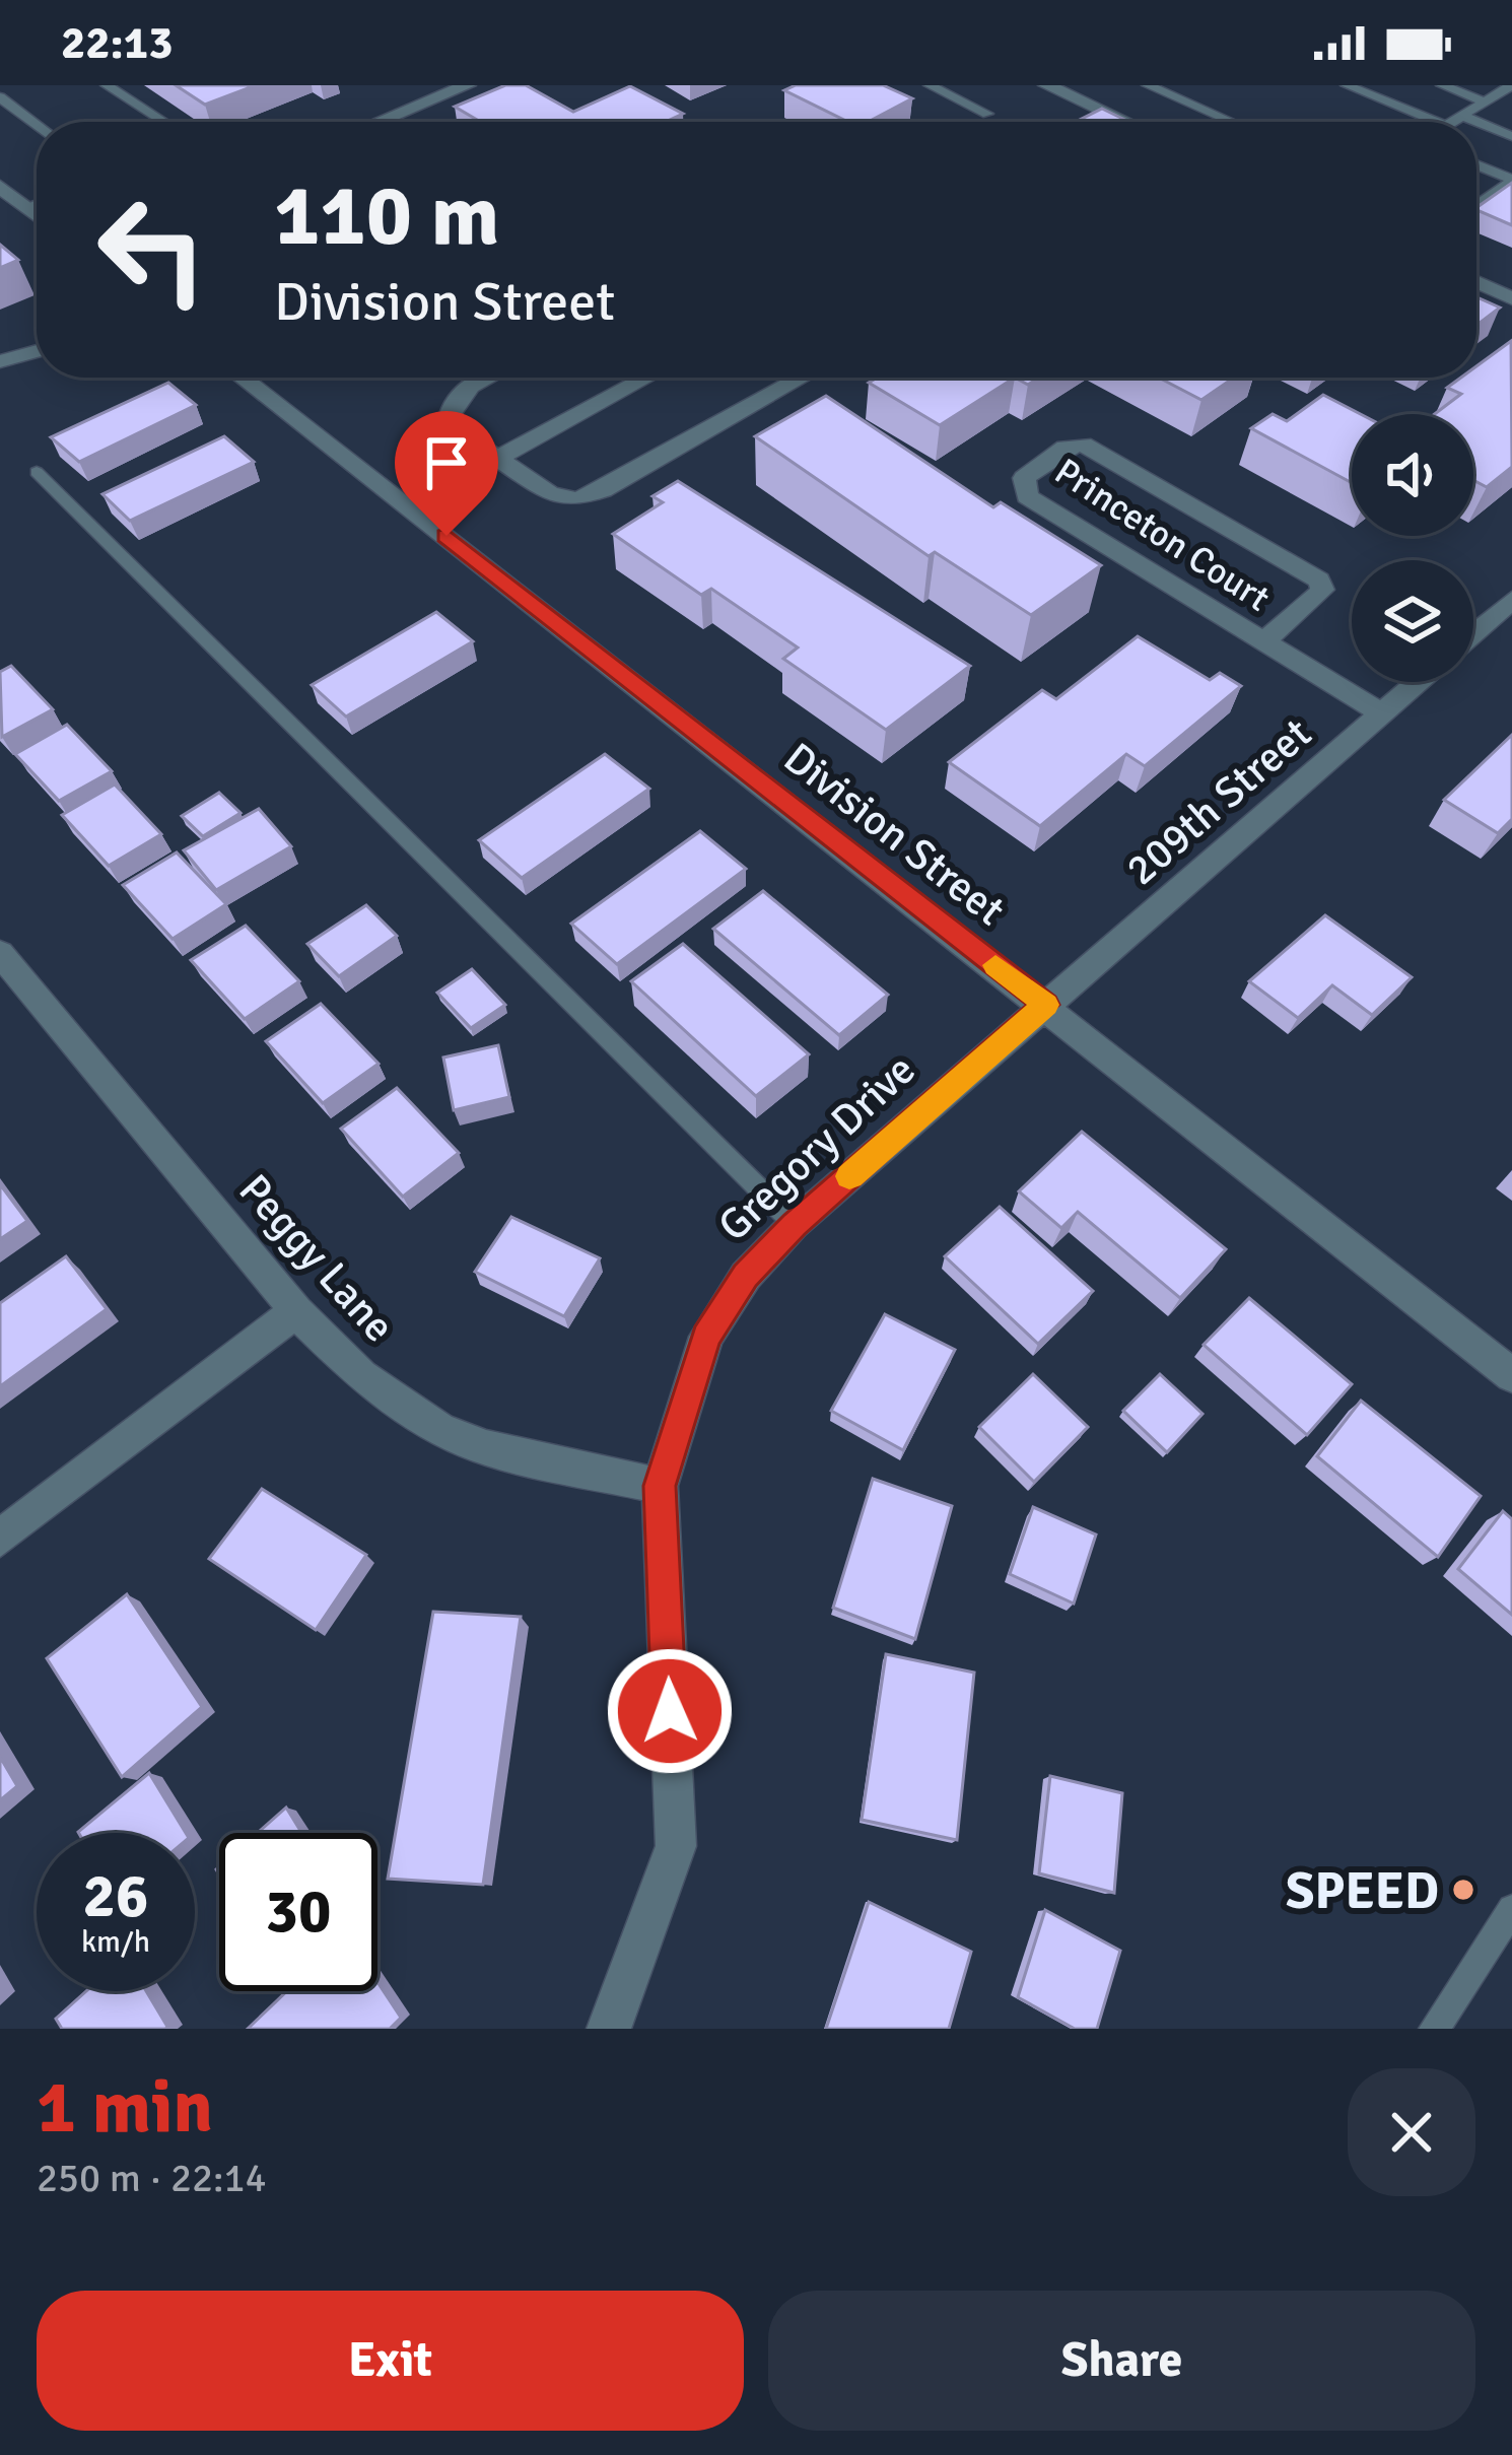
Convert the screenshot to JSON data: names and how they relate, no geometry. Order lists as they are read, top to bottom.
{
  "streets": {
    "street": [
      "Princeton Court",
      "209th Street",
      "Division Street",
      "Gregory Drive",
      "Peggy Lane"
    ]
  },
  "crossings": [
    ["Princeton Court", "209th Street"],
    ["209th Street", "Division Street"],
    ["209th Street", "Gregory Drive"],
    ["Division Street", "Gregory Drive"],
    ["Gregory Drive", "Peggy Lane"]
  ],
  "places": ["SPEED"],
  "page": {
    "status": "22:13",
    "turn": ["110 m", "Division Street"],
    "speed": "26 km/h",
    "limit": "30",
    "heading": ["1 min", "250 m · 22:14"],
    "buttons": ["Exit", "Share"]
  }
}
